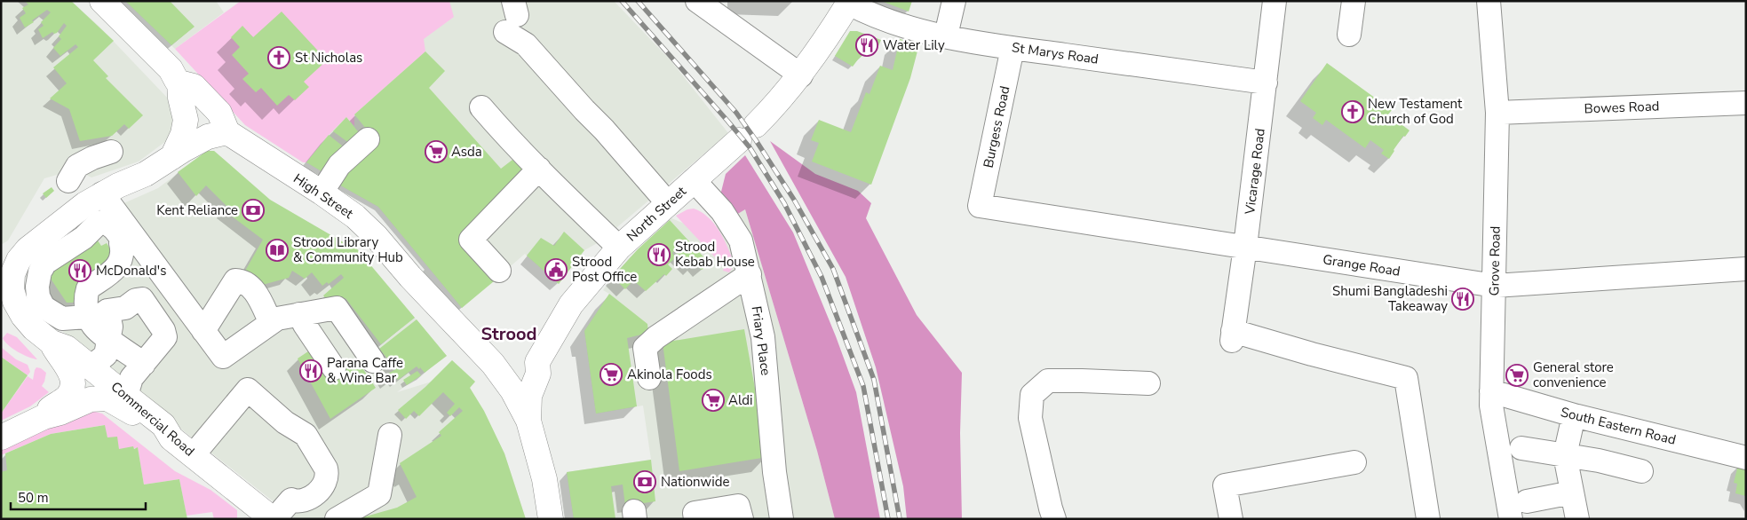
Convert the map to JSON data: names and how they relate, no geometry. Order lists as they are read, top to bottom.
{
  "streets": {
    "main road": ["High Street", "North Street", "Commercial Road"],
    "street": [
      "St Marys Road",
      "Bowes Road",
      "Burgess Road",
      "Vicarage Road",
      "Grove Road",
      "Grange Road",
      "Friary Place",
      "South Eastern Road"
    ]
  },
  "crossings": [
    ["St Marys Road", "Burgess Road"],
    ["St Marys Road", "Vicarage Road"],
    ["St Marys Road", "North Street"],
    ["Bowes Road", "Grove Road"],
    ["Burgess Road", "Grange Road"],
    ["Vicarage Road", "Grange Road"],
    ["High Street", "North Street"],
    ["High Street", "Commercial Road"],
    ["North Street", "Friary Place"],
    ["Grove Road", "Grange Road"],
    ["Grove Road", "South Eastern Road"]
  ],
  "districts": ["Strood"],
  "places": {
    "restaurant": [
      "Water Lily",
      "Strood Kebab House",
      "McDonald's",
      "Shumi Bangladeshi Takeaway",
      "Parana Caffe & Wine Bar"
    ],
    "church": ["St Nicholas", "New Testament Church of God"],
    "supermarket": [
      "Asda",
      "Akinola Foods",
      "General store convenience",
      "Aldi"
    ],
    "bank": ["Kent Reliance", "Nationwide"],
    "library": ["Strood Library & Community Hub"],
    "public building": ["Strood Post Office"]
  },
  "scale_bar": "50 m"
}
